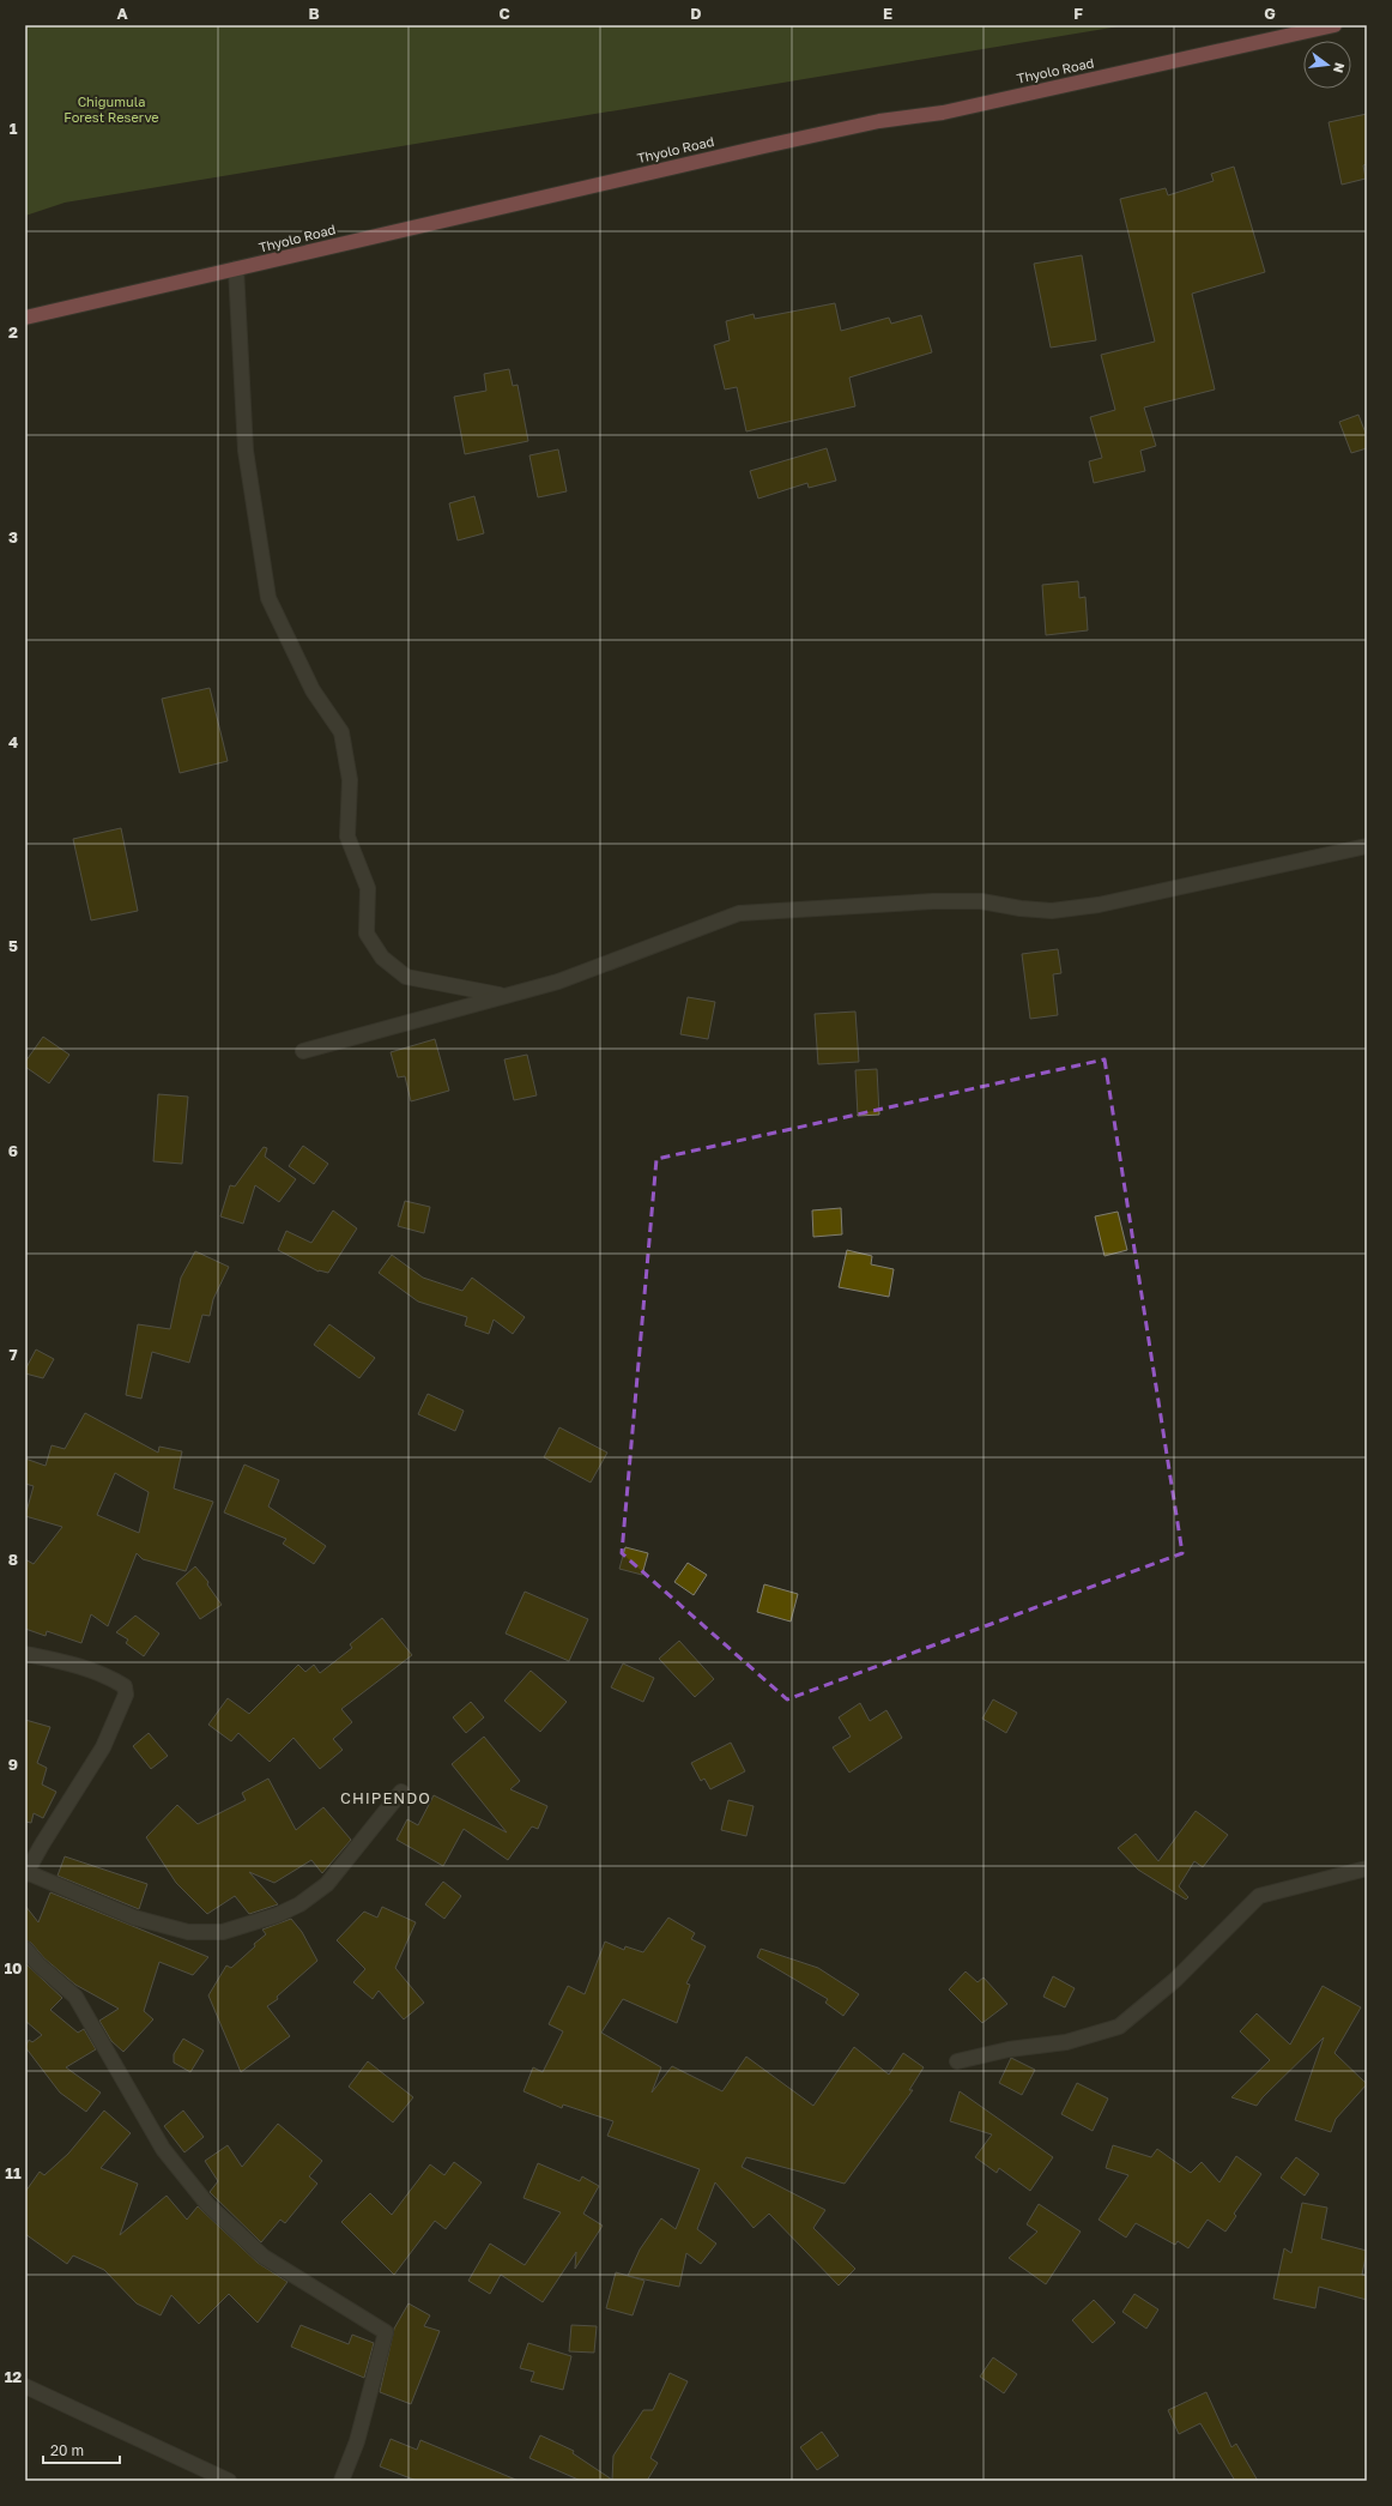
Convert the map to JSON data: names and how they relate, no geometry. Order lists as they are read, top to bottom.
{
  "streets": {
    "highway": ["Thyolo Road"]
  },
  "districts": ["CHIPENDO"],
  "parks": ["Chigumula Forest Reserve"],
  "scale_bar": "20 m",
  "north": "right",
  "grid": {
    "columns": [
      "A",
      "B",
      "C",
      "D",
      "E",
      "F",
      "G"
    ],
    "rows": [
      "1",
      "2",
      "3",
      "4",
      "5",
      "6",
      "7",
      "8",
      "9",
      "10",
      "11",
      "12"
    ]
  }
}
